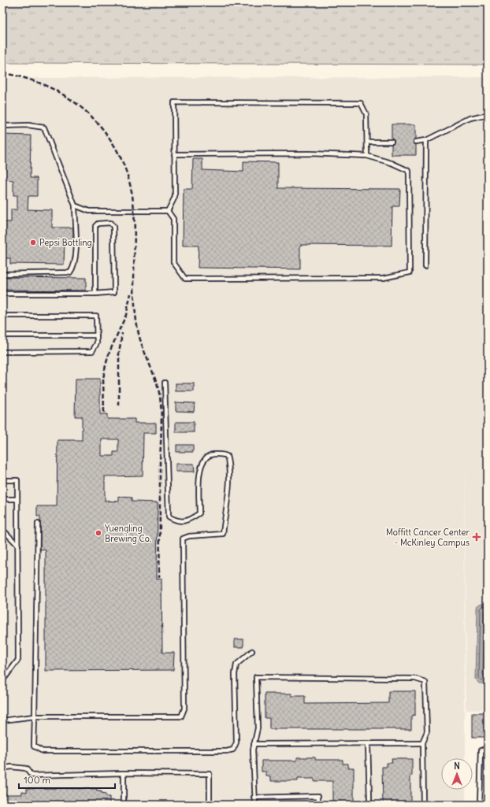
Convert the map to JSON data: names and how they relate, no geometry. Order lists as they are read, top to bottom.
{
  "places": {
    "other": ["Pepsi Bottling", "Yuengling Brewing Co."],
    "health": ["Moffitt Cancer Center - McKinley Campus"]
  },
  "scale_bar": "100 m",
  "north": "top"
}
